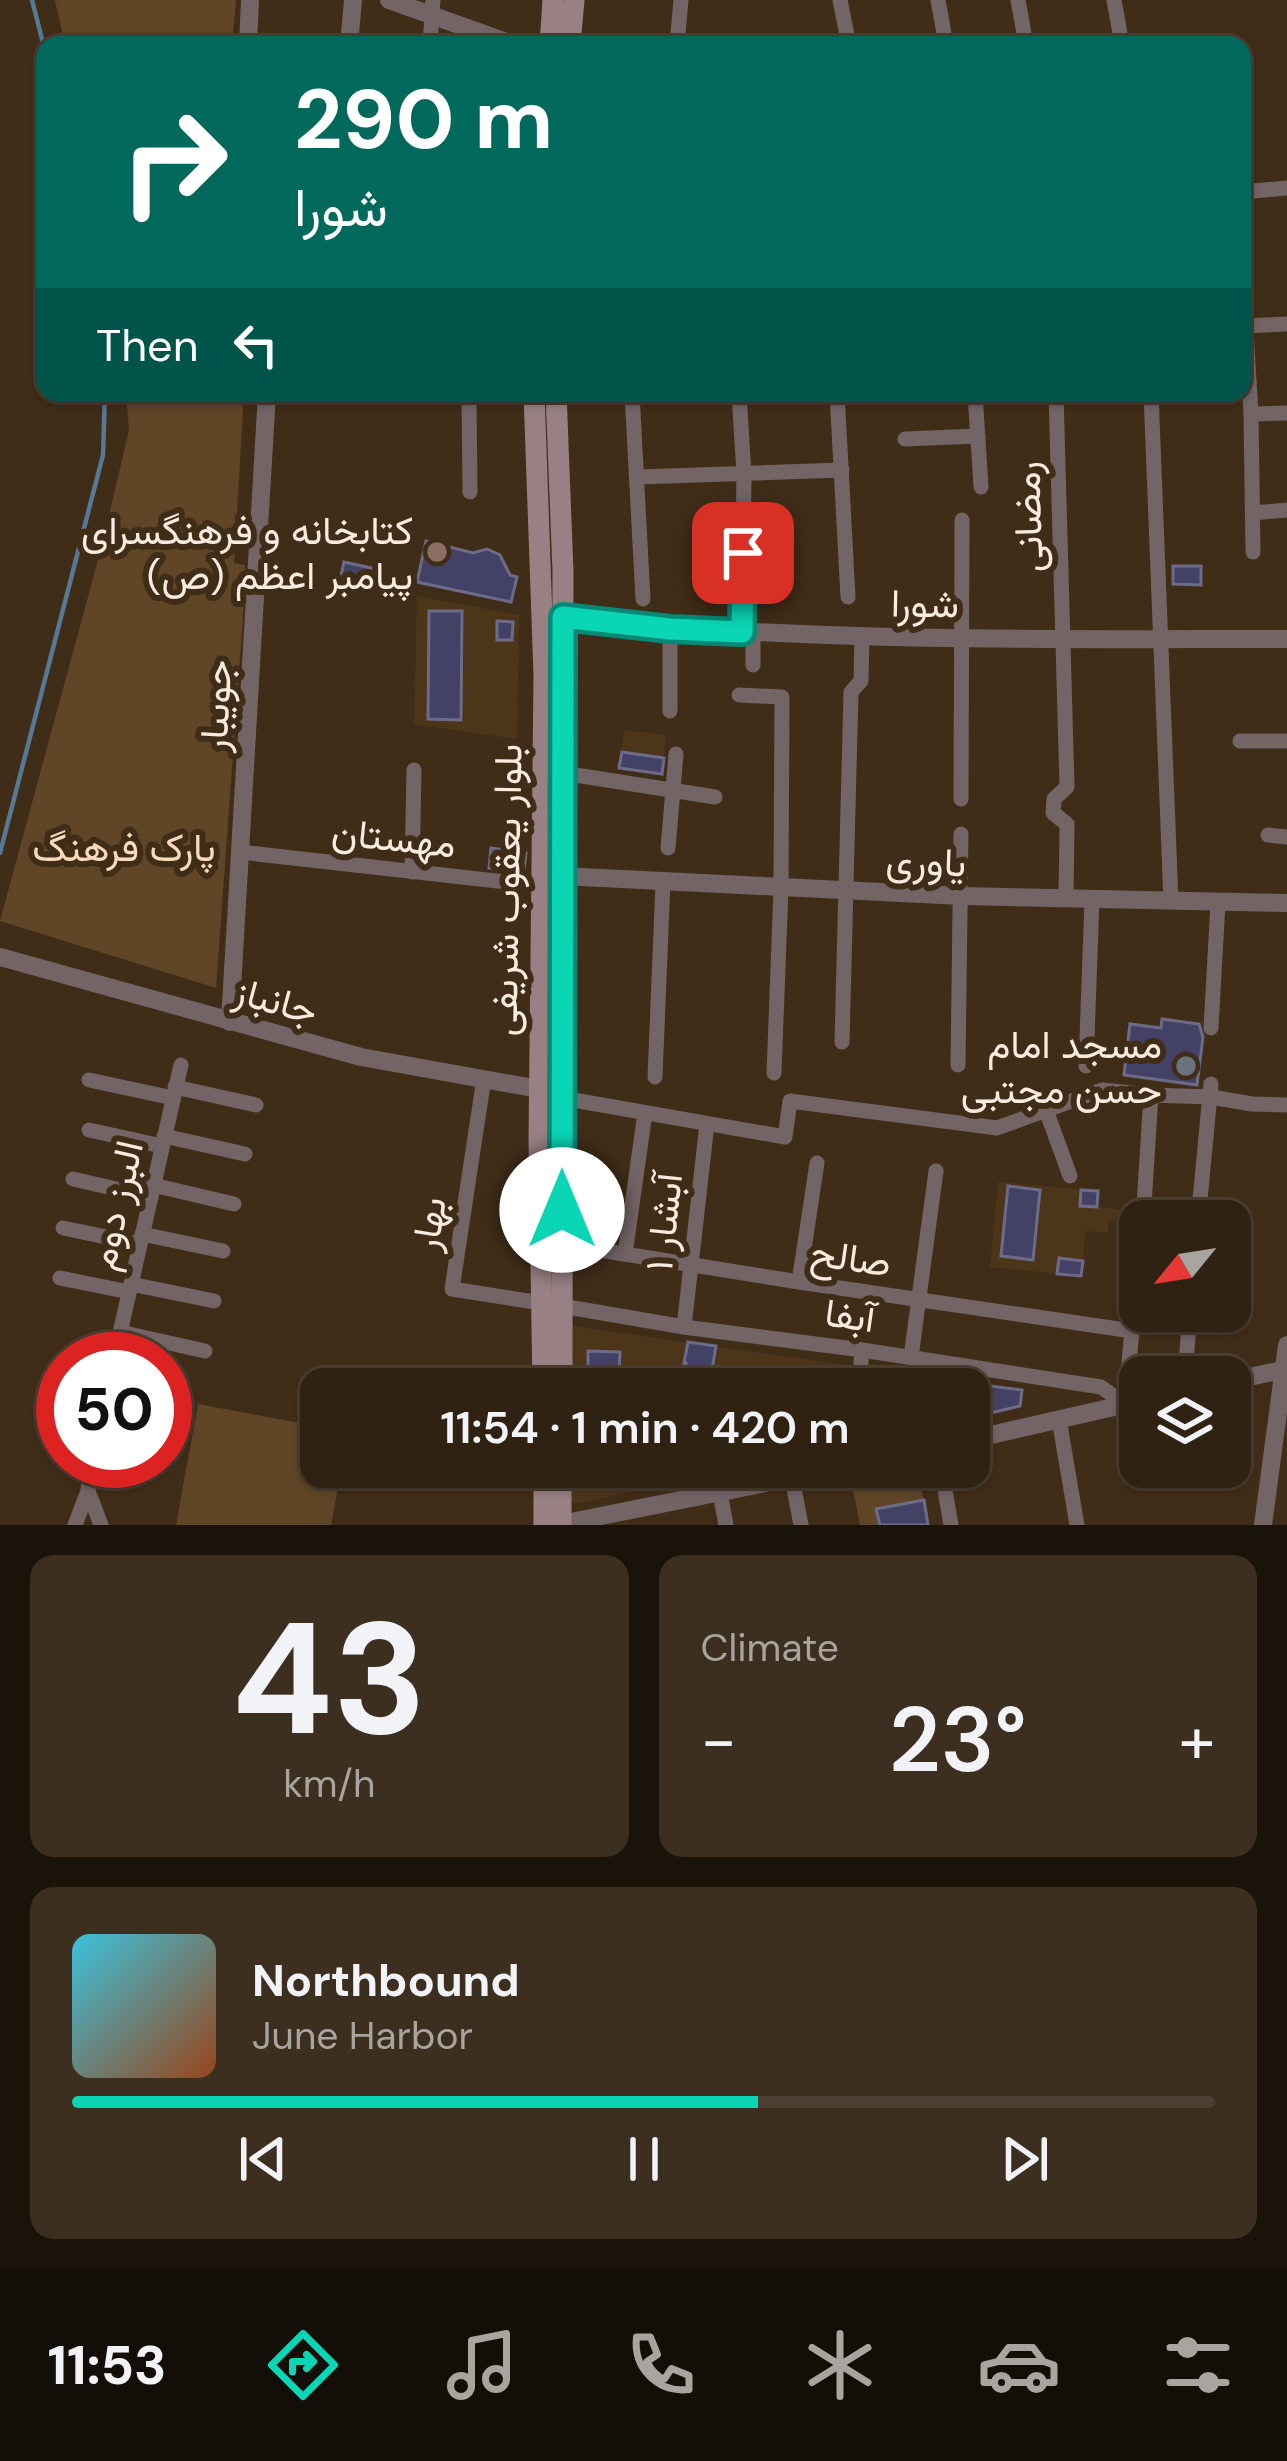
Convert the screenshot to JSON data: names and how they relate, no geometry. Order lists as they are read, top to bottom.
{
  "streets": {
    "main road": ["بلوار یعقوب شریفی"],
    "street": [
      "رمضانی",
      "شورا",
      "جویبار",
      "مهستان",
      "یاوری",
      "جانباز",
      "البرز دوم",
      "آبشار ۱",
      "بهار",
      "صالح",
      "آبفا"
    ]
  },
  "crossings": [
    ["رمضانی", "شورا"],
    ["رمضانی", "یاوری"],
    ["شورا", "بلوار یعقوب شریفی"],
    ["جویبار", "مهستان"],
    ["جویبار", "جانباز"],
    ["مهستان", "بلوار یعقوب شریفی"],
    ["یاوری", "بلوار یعقوب شریفی"],
    ["بلوار یعقوب شریفی", "جانباز"],
    ["بلوار یعقوب شریفی", "بهار"],
    ["بلوار یعقوب شریفی", "صالح"],
    ["بلوار یعقوب شریفی", "آبفا"],
    ["جانباز", "بهار"],
    ["آبشار ۱", "صالح"],
    ["آبشار ۱", "آبفا"],
    ["بهار", "آبفا"]
  ],
  "parks": ["پارک فرهنگ"],
  "places": ["کتابخانه و فرهنگسرای پیامبر اعظم (ص)", "مسجد امام حسن مجتبی"],
  "north": "bottom left",
  "page": {
    "turn": ["290 m", "شورا"],
    "then": "Then",
    "limit": "50",
    "trip": "11:54 · 1 min · 420 m",
    "tile": [
      ["43", "km/h"],
      "Climate"
    ],
    "heat": ["−", "23°", "+"],
    "song": ["Northbound", "June Harbor"],
    "tabs": "11:53"
  }
}
